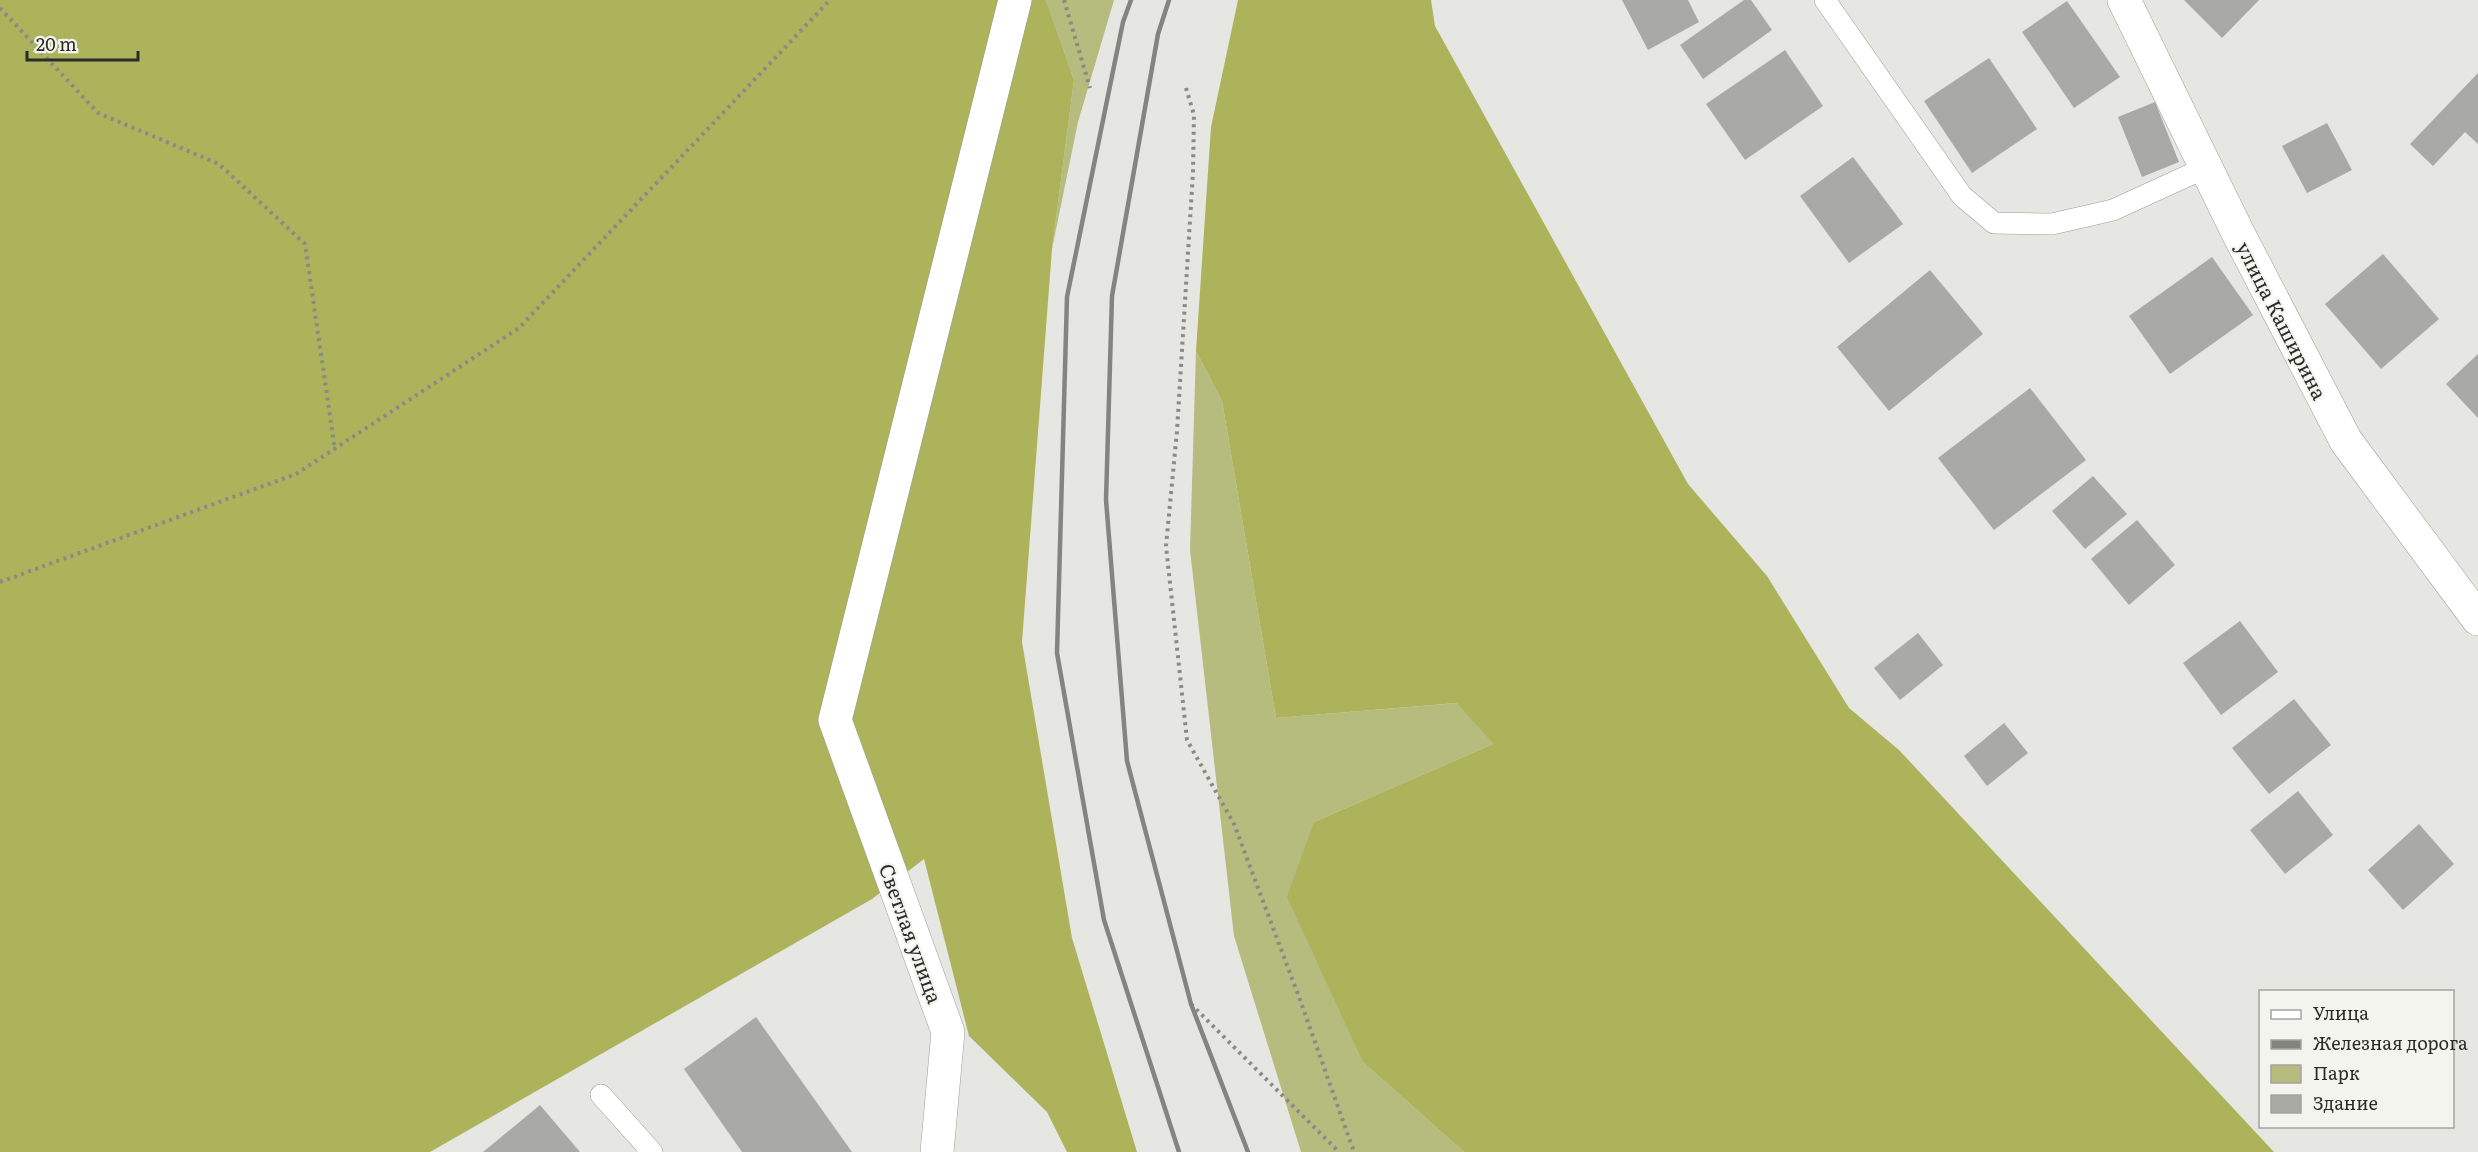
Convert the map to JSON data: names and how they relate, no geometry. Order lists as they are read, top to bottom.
{
  "streets": {
    "street": ["улица Каширина", "Светлая улица"]
  },
  "legend": [
    "Улица",
    "Железная дорога",
    "Парк",
    "Здание"
  ],
  "scale_bar": "20 m"
}
